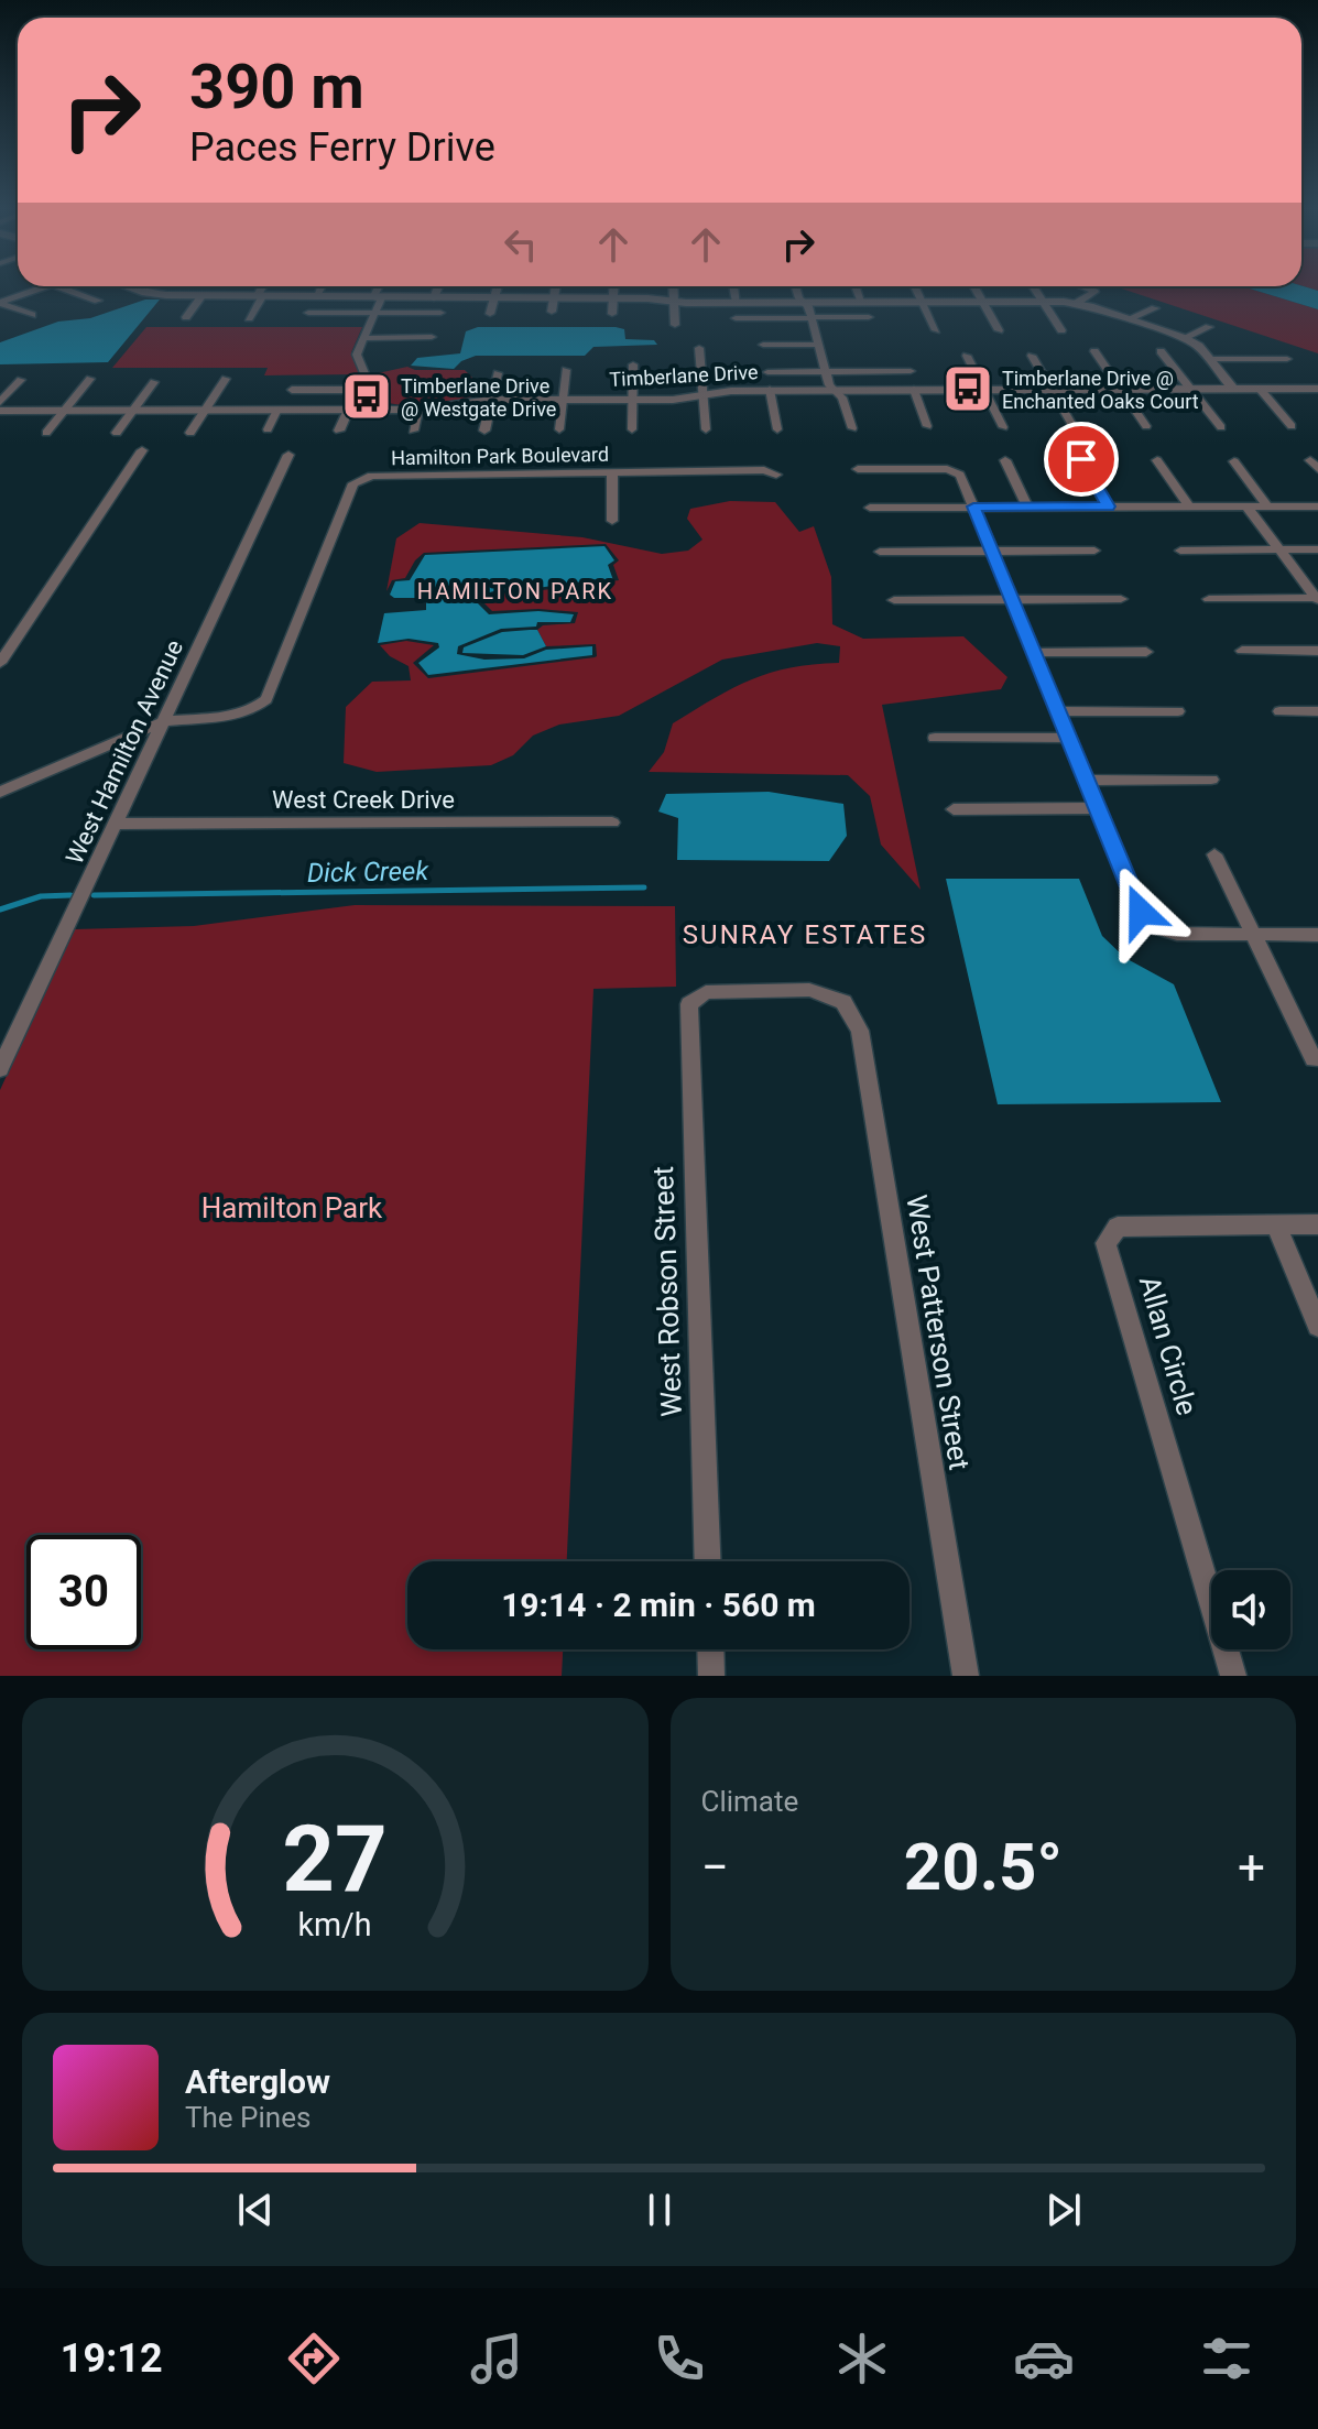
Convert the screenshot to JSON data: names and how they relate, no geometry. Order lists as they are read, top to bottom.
{
  "streets": {
    "street": [
      "Timberlane Drive",
      "Hamilton Park Boulevard",
      "West Hamilton Avenue",
      "West Creek Drive",
      "West Robson Street",
      "West Patterson Street",
      "Allan Circle"
    ]
  },
  "crossings": [
    ["Hamilton Park Boulevard", "West Hamilton Avenue"],
    ["West Hamilton Avenue", "West Creek Drive"],
    ["West Robson Street", "West Patterson Street"]
  ],
  "districts": ["HAMILTON PARK", "SUNRAY ESTATES"],
  "water": ["Dick Creek"],
  "parks": ["Hamilton Park"],
  "places": {
    "bus stop": ["Timberlane Drive @ Enchanted Oaks Court", "Timberlane Drive @ Westgate Drive"]
  },
  "page": {
    "turn": ["390 m", "Paces Ferry Drive"],
    "limit": "30",
    "trip": "19:14 · 2 min · 560 m",
    "tile": "Climate",
    "heat": ["−", "20.5°", "+"],
    "song": ["Afterglow", "The Pines"],
    "tabs": "19:12",
    "gauge": ["27", "km/h"]
  }
}
